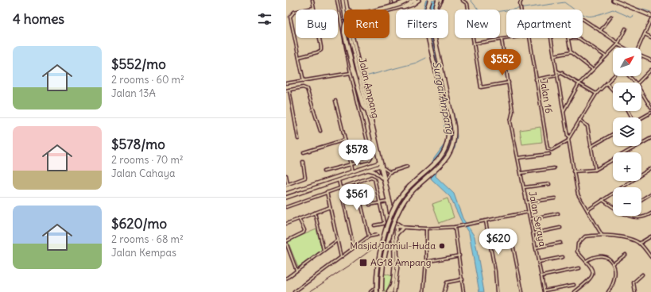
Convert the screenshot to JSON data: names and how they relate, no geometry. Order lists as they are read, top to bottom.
{
  "streets": {
    "main road": ["Jalan Ampang"],
    "street": ["Jalan 16", "Jalan Seraya"]
  },
  "water": ["Sungai Ampang"],
  "places": {
    "other": ["Masjid Jamiul-Huda"],
    "transit": ["AG18 Ampang"]
  },
  "north": "top right",
  "page": {
    "heading": "4 homes",
    "chip": [
      "Buy",
      "Rent",
      "Filters",
      "New",
      "Apartment"
    ],
    "list": [
      {
        "name": "$552/mo",
        "note": "2 rooms · 60 m² · Jalan 13A"
      },
      {
        "name": "$578/mo",
        "note": "2 rooms · 70 m² · Jalan Cahaya"
      },
      {
        "name": "$620/mo",
        "note": "2 rooms · 68 m² · Jalan Kempas"
      }
    ],
    "map_buttons": ["+", "−"],
    "price": [
      "$552",
      "$578",
      "$561",
      "$620"
    ]
  }
}
